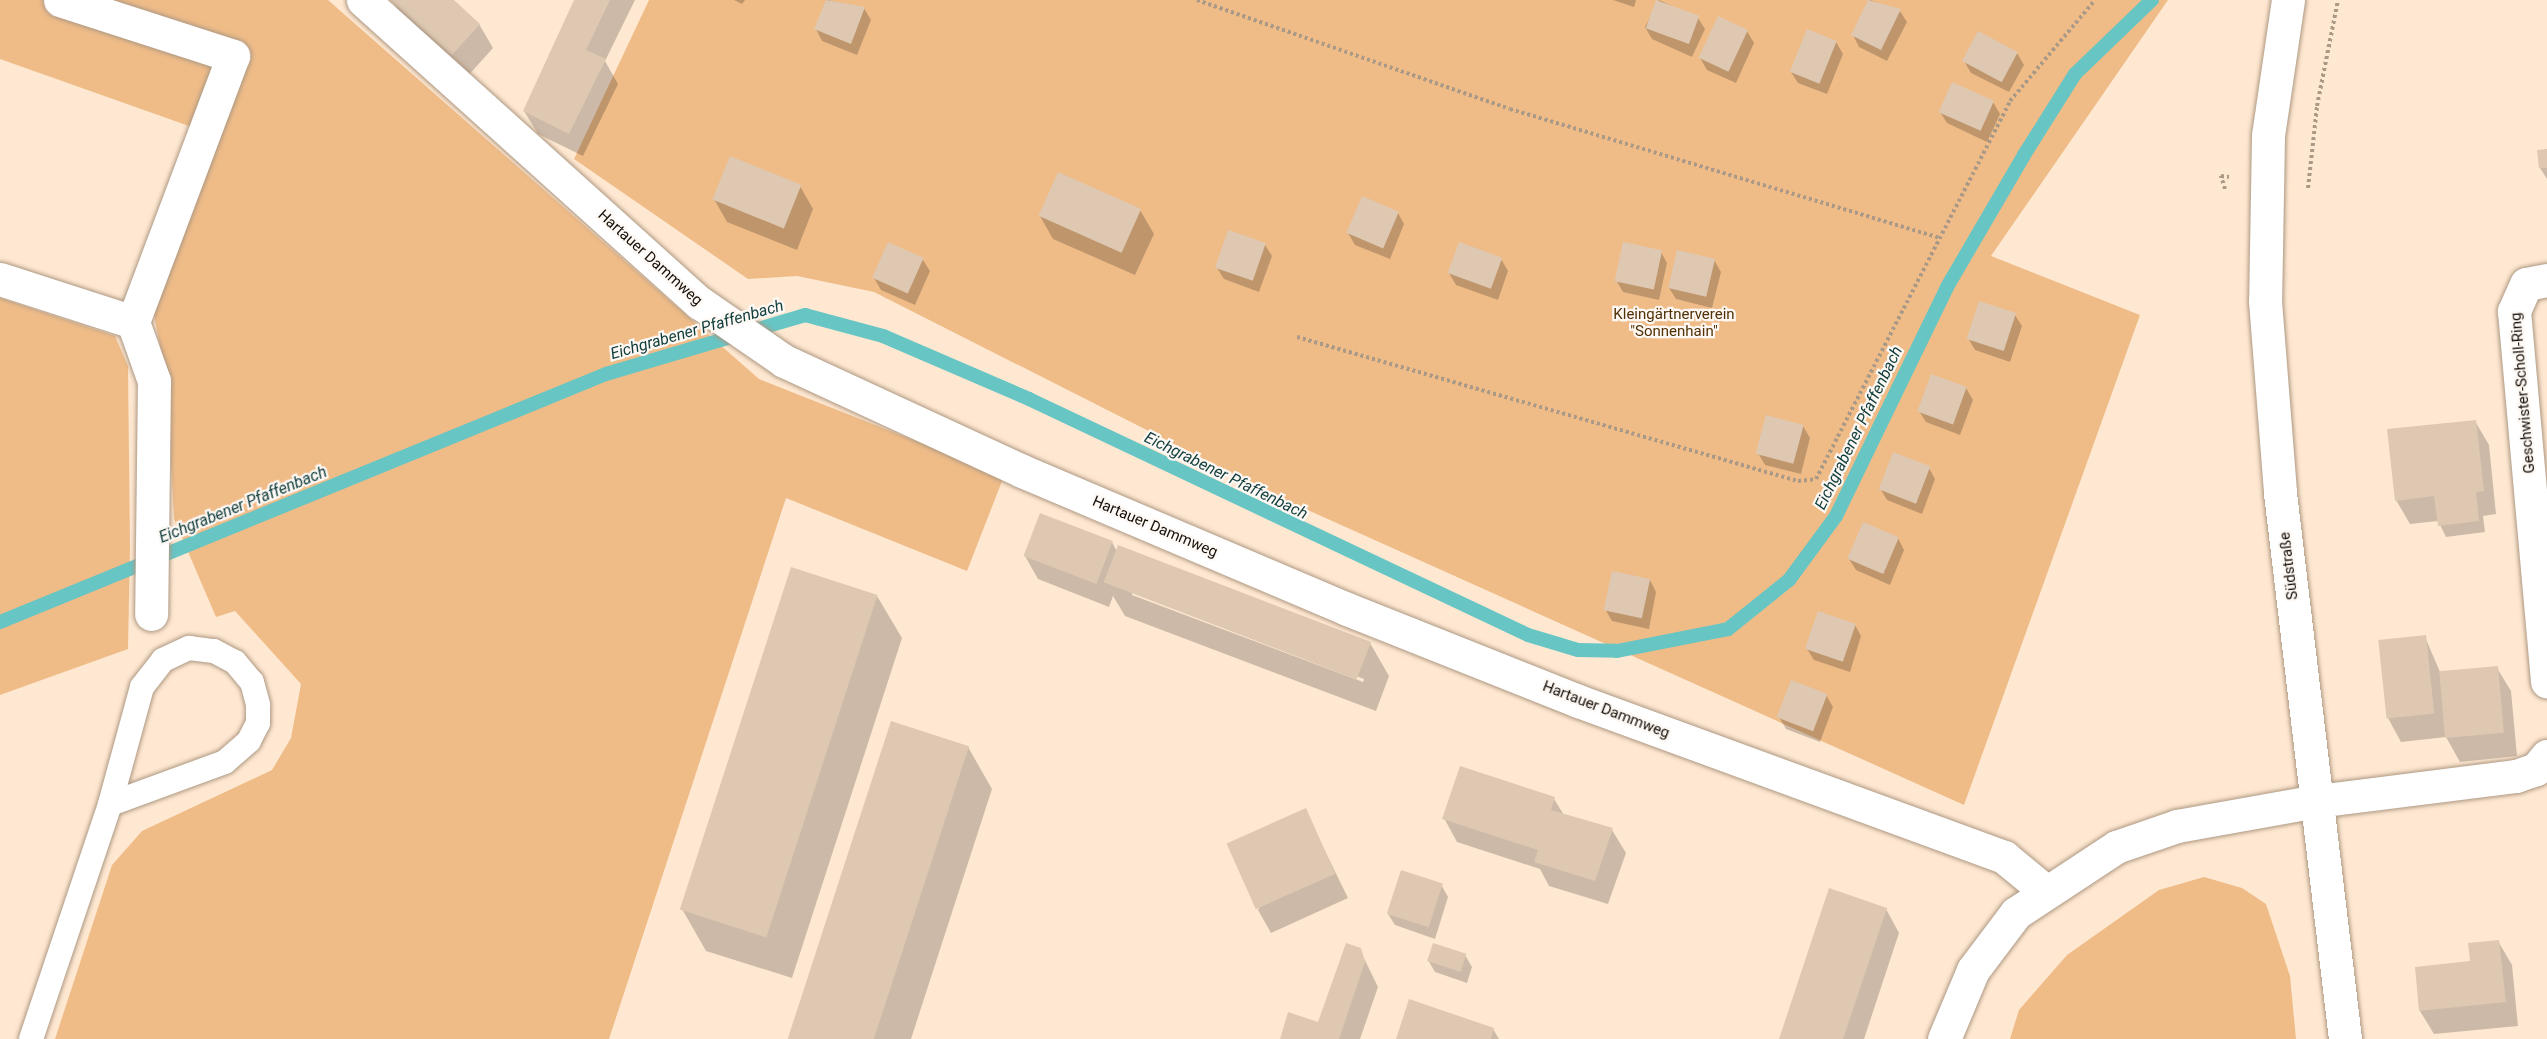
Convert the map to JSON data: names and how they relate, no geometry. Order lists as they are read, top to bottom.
{
  "streets": {
    "street": ["Hartauer Dammweg", "Geschwister-Scholl-Ring", "Südstraße"]
  },
  "water": ["Eichgrabener Pfaffenbach"],
  "parks": ["Kleingärtnerverein \"Sonnenhain\""]
}
